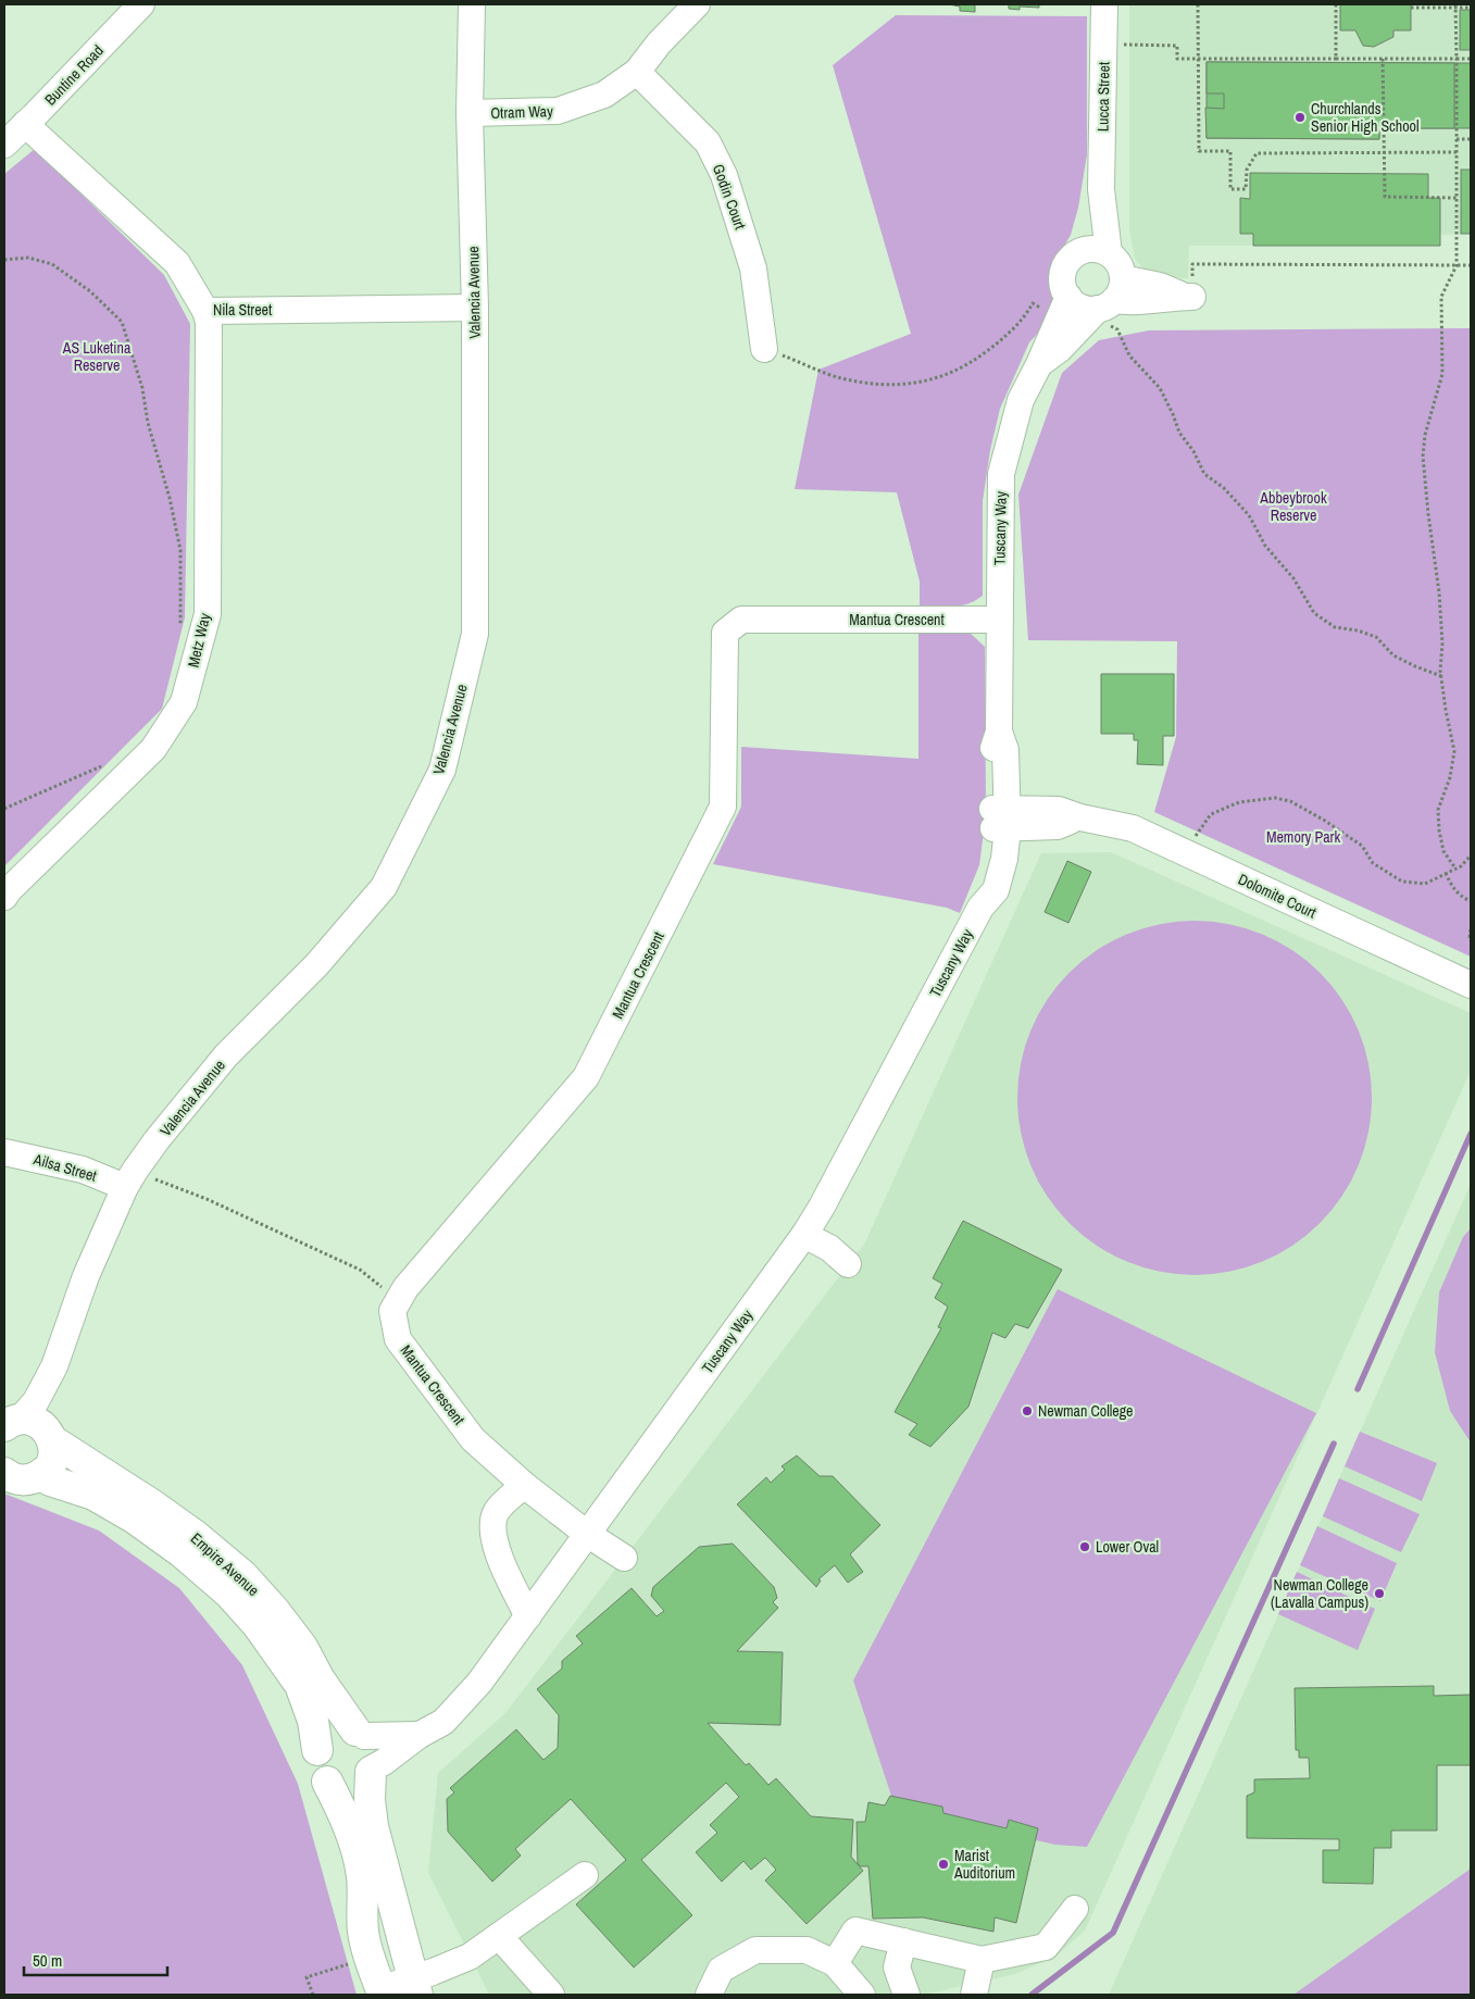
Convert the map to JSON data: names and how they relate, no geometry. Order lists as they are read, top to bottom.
{
  "streets": {
    "main road": ["Empire Avenue"],
    "street": [
      "Buntine Road",
      "Lucca Street",
      "Otram Way",
      "Godin Court",
      "Valencia Avenue",
      "Nila Street",
      "Tuscany Way",
      "Mantua Crescent",
      "Metz Way",
      "Dolomite Court",
      "Ailsa Street"
    ]
  },
  "crossings": [
    ["Buntine Road", "Nila Street"],
    ["Lucca Street", "Tuscany Way"],
    ["Otram Way", "Godin Court"],
    ["Otram Way", "Valencia Avenue"],
    ["Valencia Avenue", "Nila Street"],
    ["Valencia Avenue", "Ailsa Street"],
    ["Valencia Avenue", "Empire Avenue"],
    ["Nila Street", "Metz Way"],
    ["Tuscany Way", "Mantua Crescent"],
    ["Tuscany Way", "Dolomite Court"],
    ["Tuscany Way", "Empire Avenue"]
  ],
  "parks": ["AS Luketina Reserve", "Abbeybrook Reserve", "Memory Park"],
  "places": [
    "Churchlands Senior High School",
    "Newman College",
    "Lower Oval",
    "Newman College (Lavalla Campus)",
    "Marist Auditorium"
  ],
  "scale_bar": "50 m"
}
